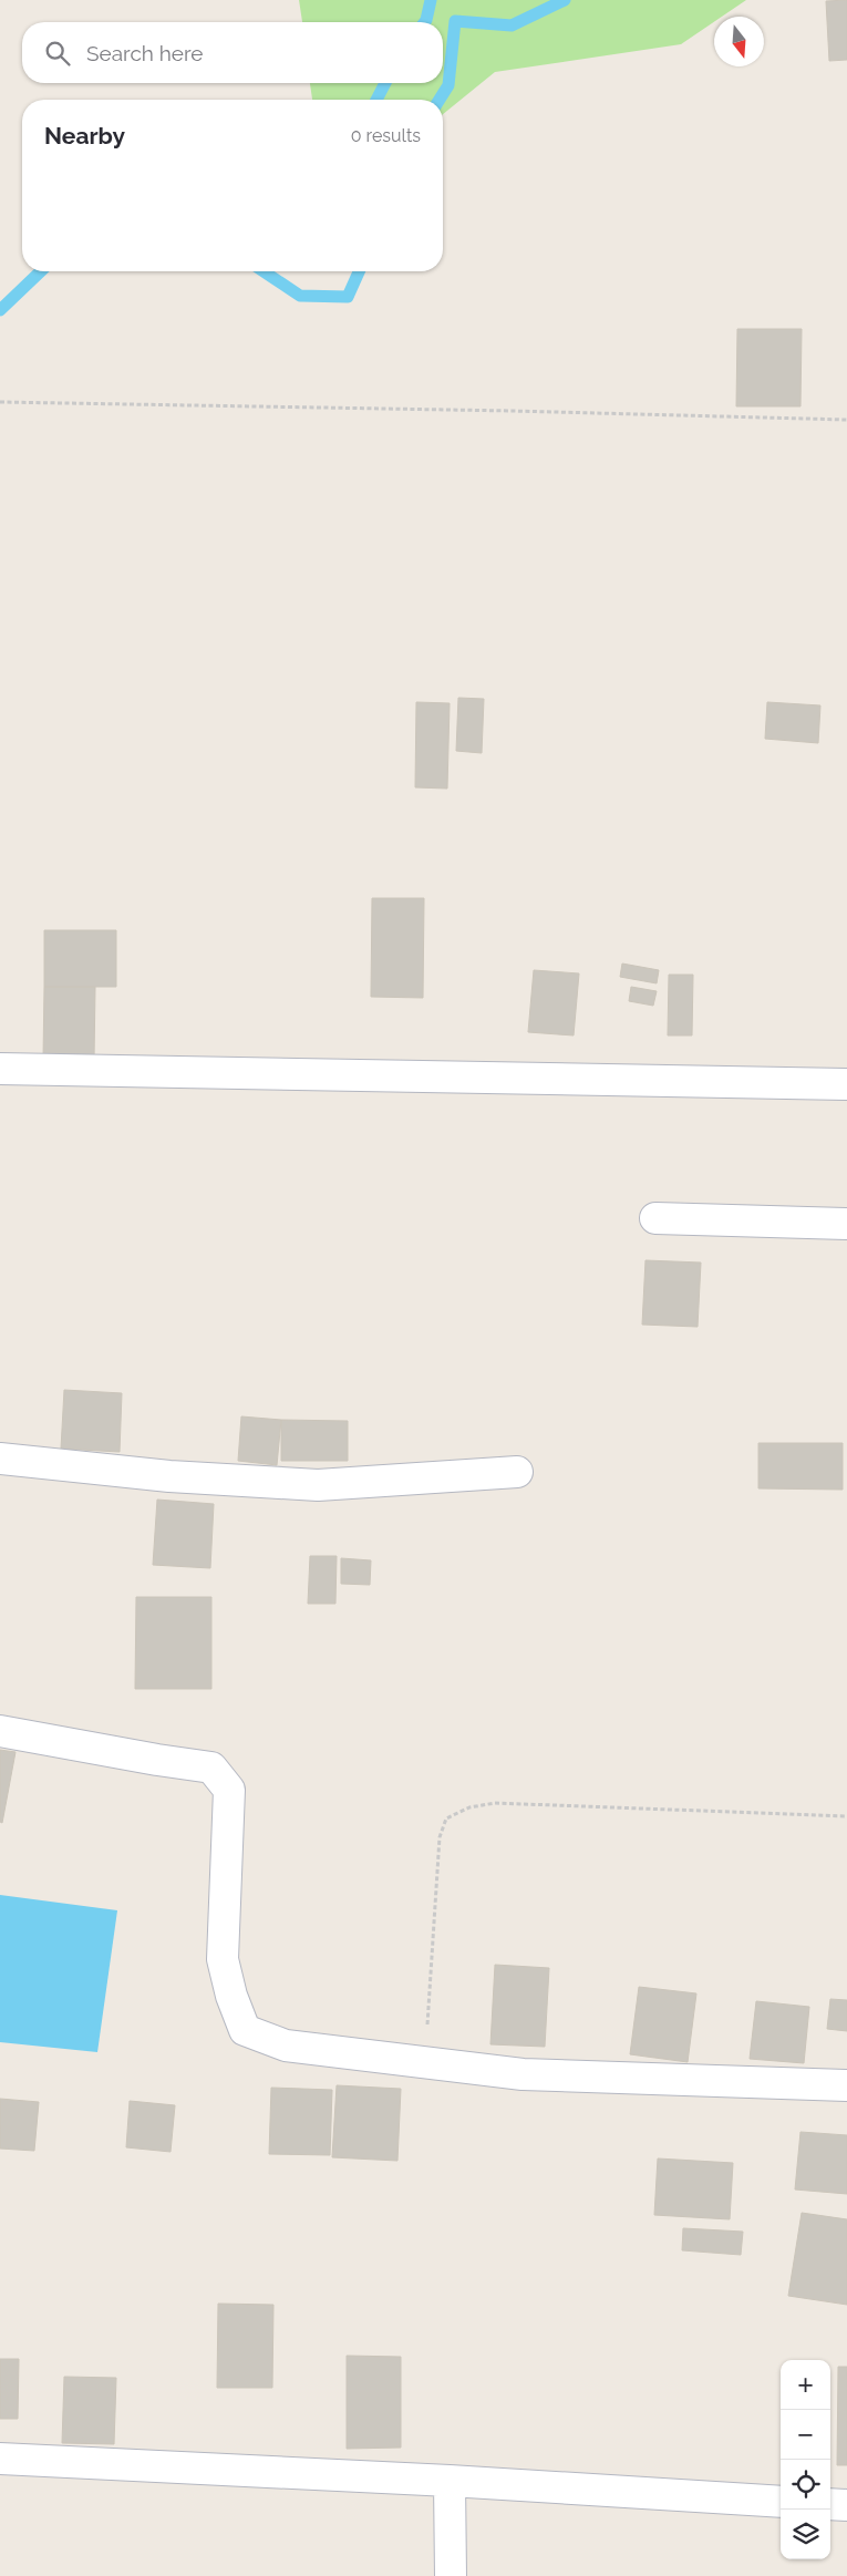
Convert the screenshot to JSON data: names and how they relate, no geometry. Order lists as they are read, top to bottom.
{
  "north": "bottom",
  "page": {
    "search": "Search here",
    "heading": ["Nearby", "0 results"],
    "map_buttons": ["+", "−"]
  }
}
